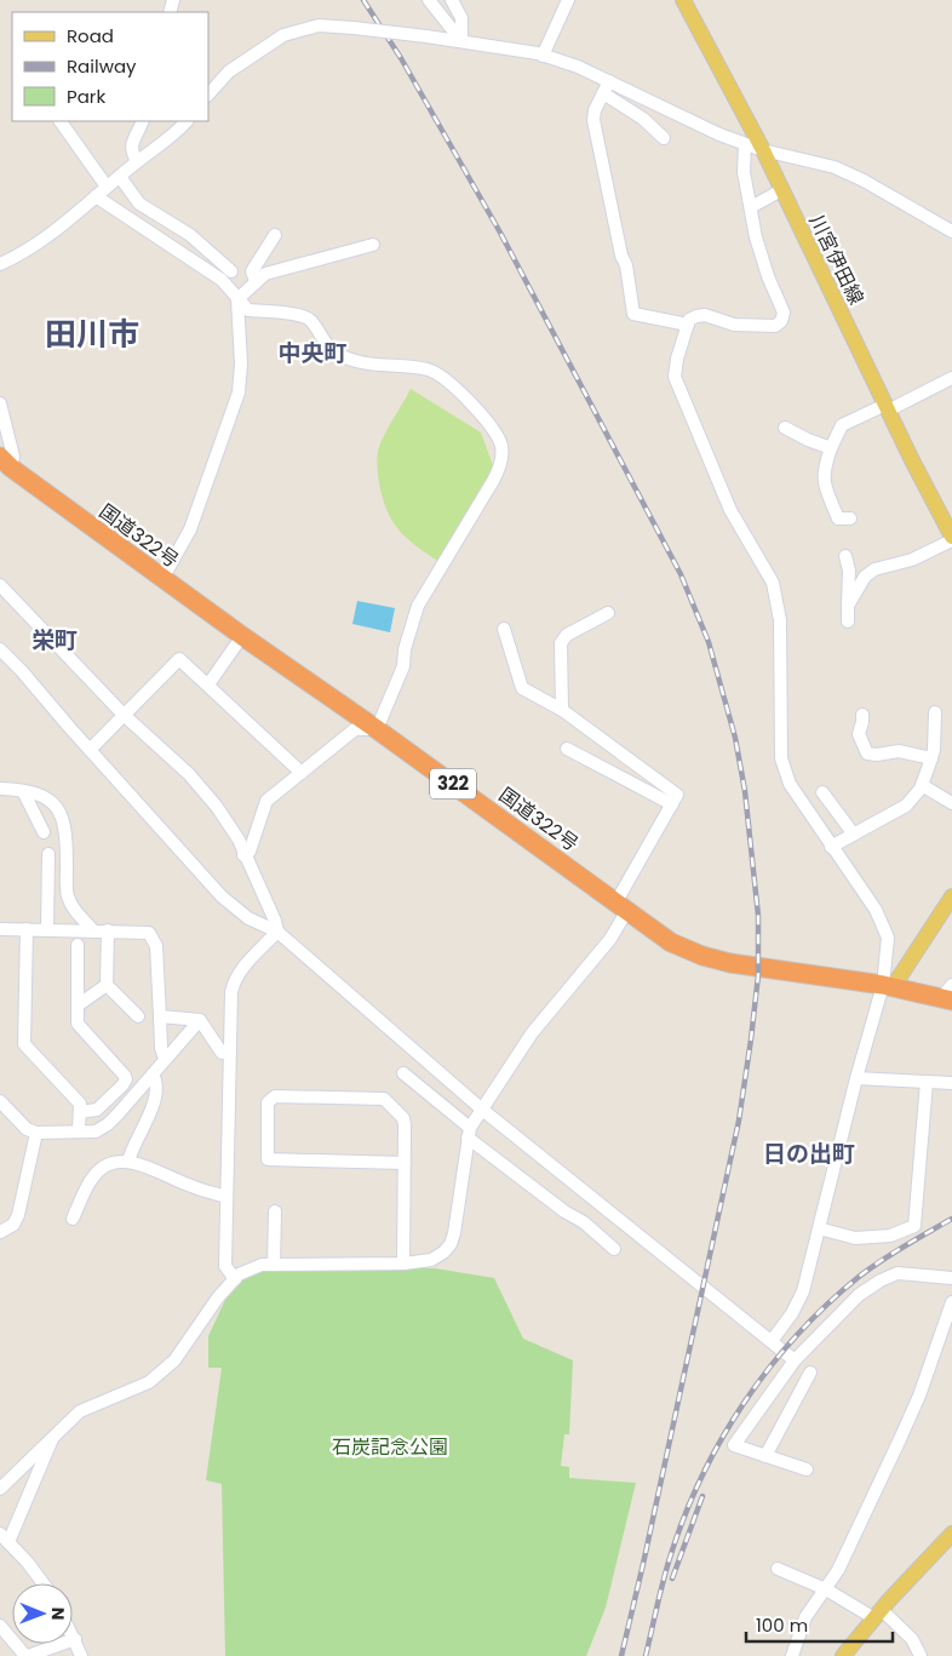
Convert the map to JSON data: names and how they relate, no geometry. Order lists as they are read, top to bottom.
{
  "streets": {
    "highway": ["国道322号", "322"],
    "main road": ["川宮伊田線"]
  },
  "districts": [
    "田川市",
    "中央町",
    "栄町",
    "日の出町"
  ],
  "parks": ["石炭記念公園"],
  "legend": ["Road", "Railway", "Park"],
  "scale_bar": "100 m",
  "north": "right"
}
